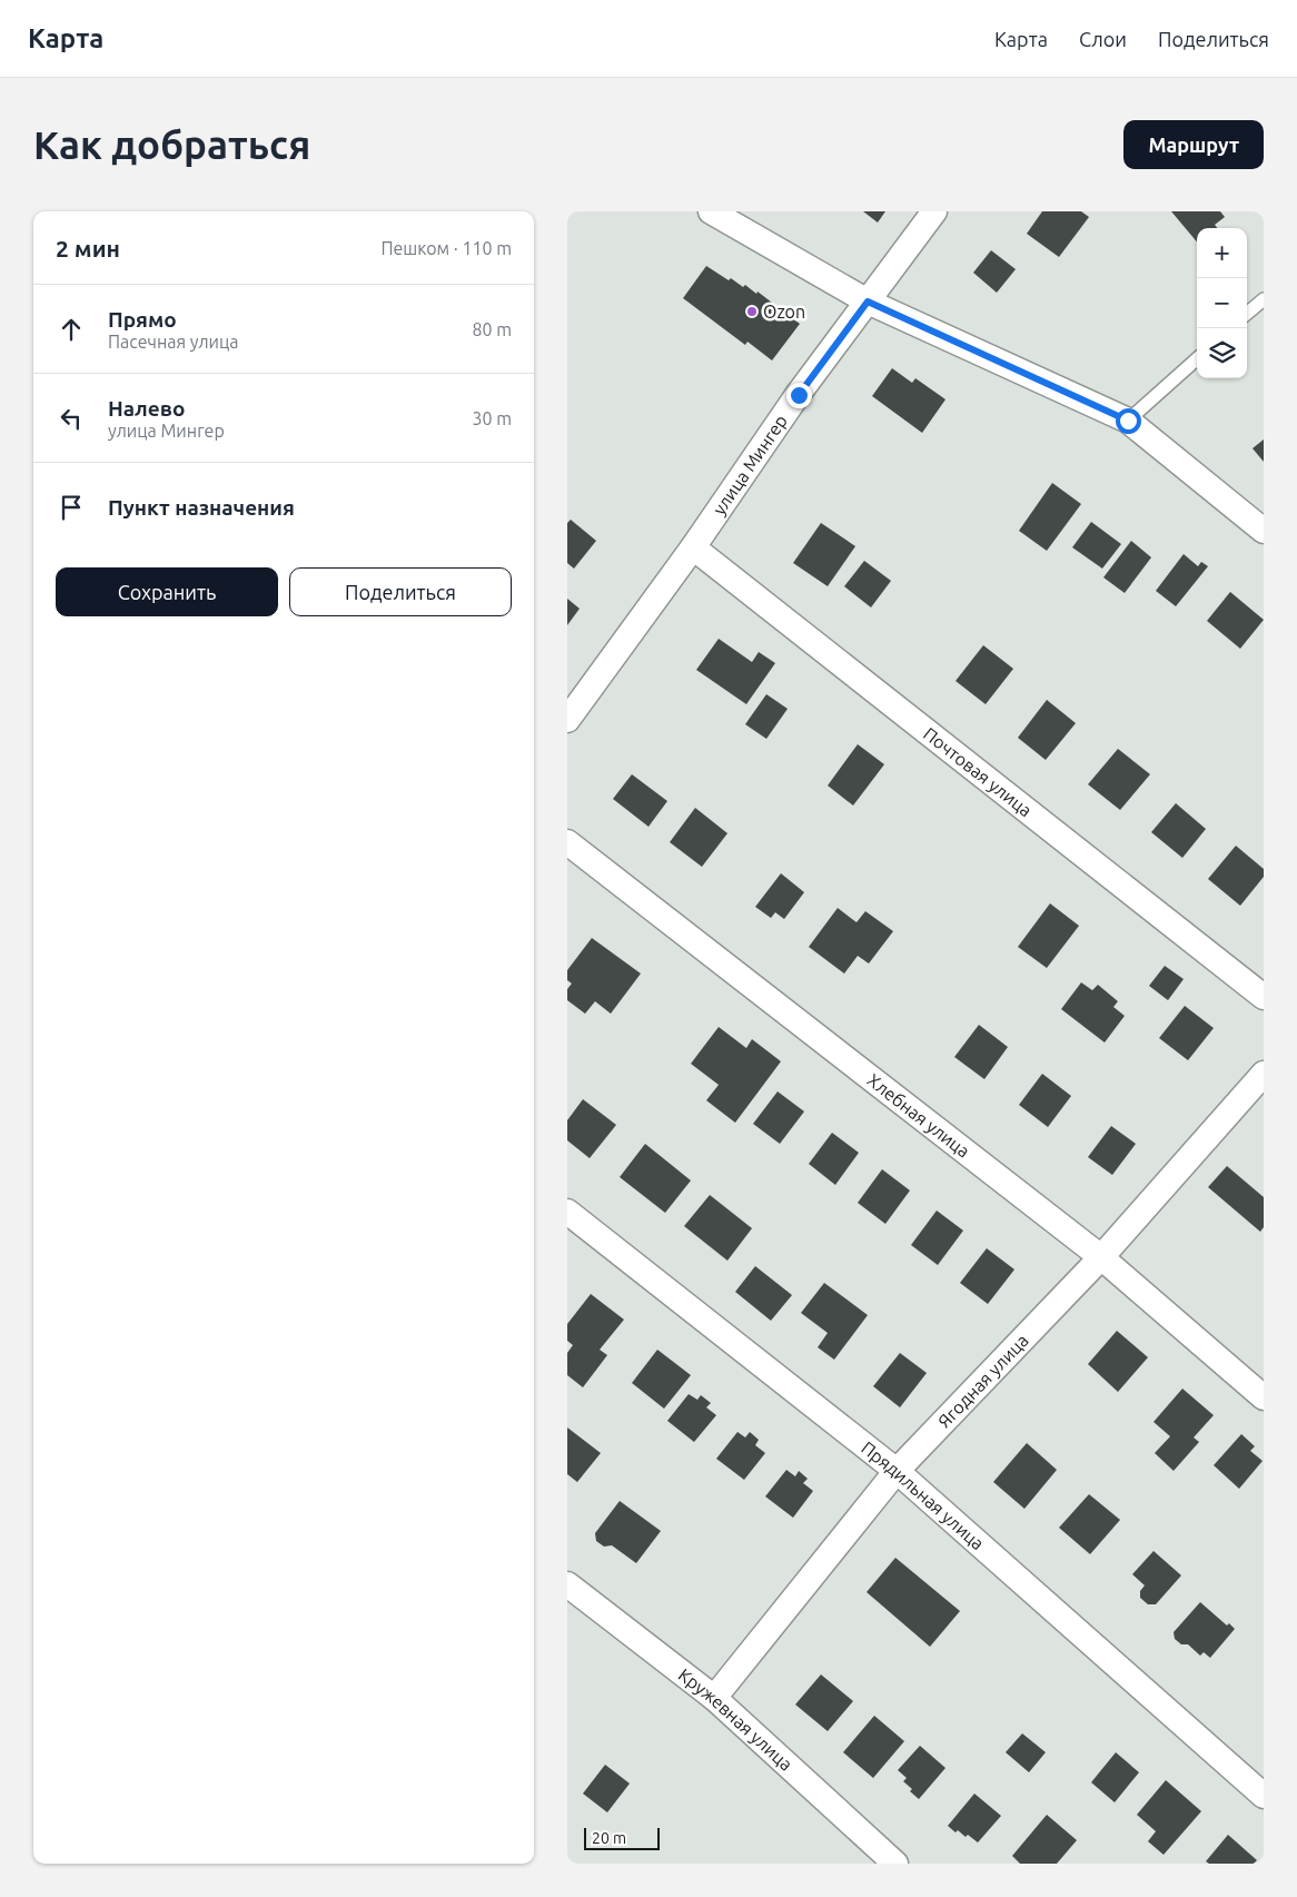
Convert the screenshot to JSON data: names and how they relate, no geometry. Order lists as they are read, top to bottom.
{
  "streets": {
    "street": [
      "улица Мингер",
      "Почтовая улица",
      "Хлебная улица",
      "Ягодная улица",
      "Прядильная улица",
      "Кружевная улица"
    ]
  },
  "crossings": [
    ["улица Мингер", "Почтовая улица"],
    ["Хлебная улица", "Ягодная улица"],
    ["Ягодная улица", "Прядильная улица"],
    ["Ягодная улица", "Кружевная улица"]
  ],
  "places": ["Ozon"],
  "scale_bar": "20 m",
  "page": {
    "header": "Карта",
    "nav": ["Карта", "Слои", "Поделиться"],
    "buttons": [
      "Маршрут",
      ["Сохранить", "Поделиться"]
    ],
    "title": "Как добраться",
    "heading": ["2 мин", "Пешком · 110 m"],
    "map_buttons": ["+", "−"],
    "list": [
      ["Прямо", "Пасечная улица", "80 m"],
      ["Налево", "улица Мингер", "30 m"],
      "Пункт назначения"
    ],
    "scale": "20 m"
  }
}
